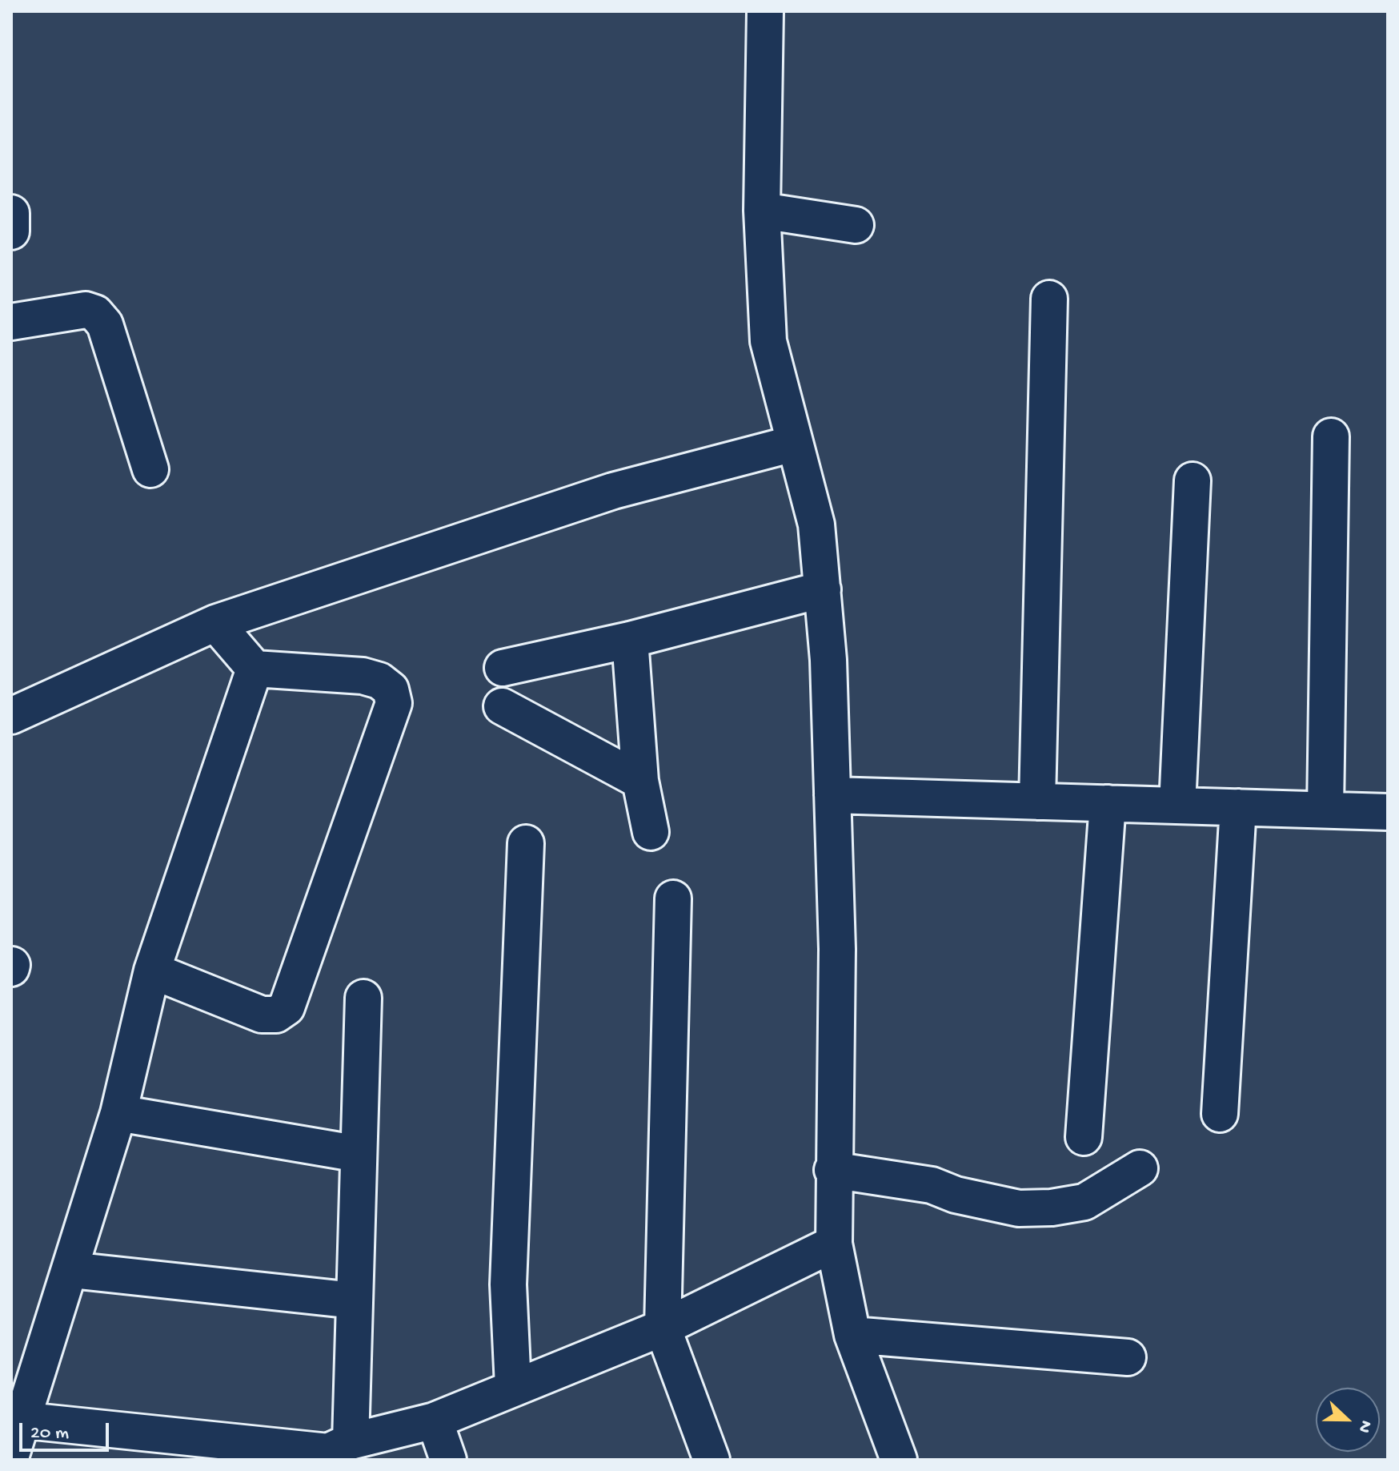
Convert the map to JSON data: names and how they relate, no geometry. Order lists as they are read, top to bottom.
{
  "scale_bar": "20 m",
  "north": "right"
}
